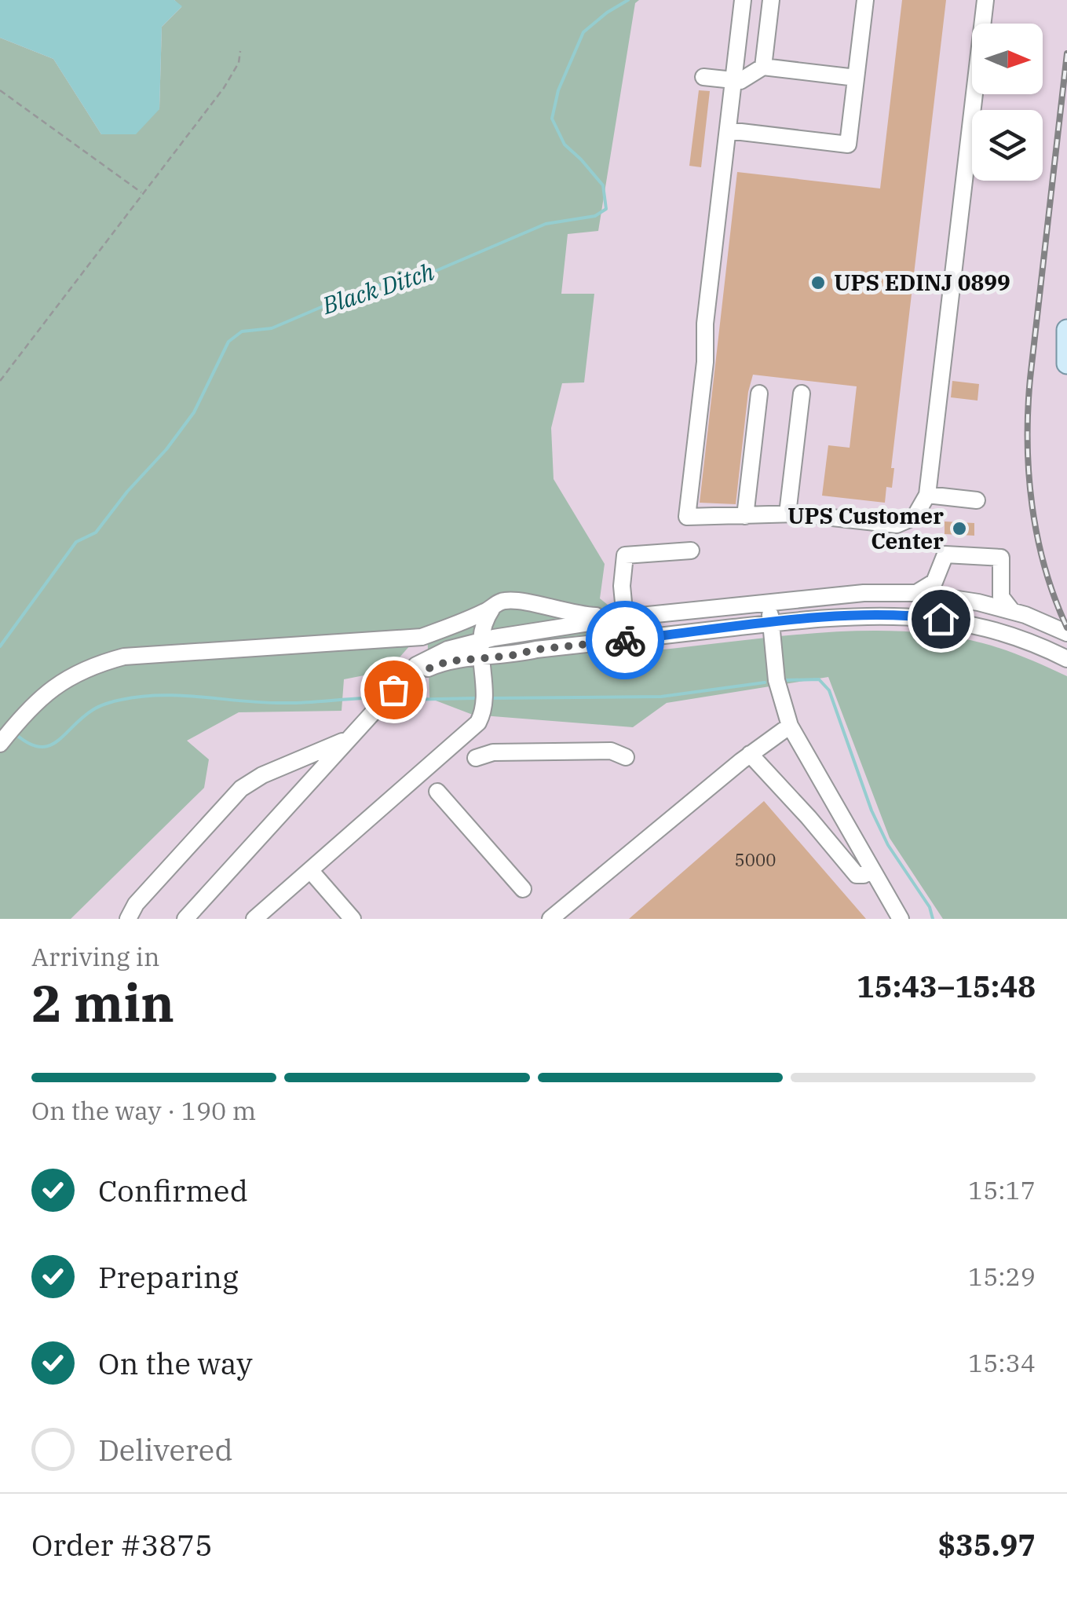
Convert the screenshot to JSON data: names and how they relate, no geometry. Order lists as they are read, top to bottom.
{
  "water": ["Black Ditch"],
  "places": ["UPS EDINJ 0899", "UPS Customer Center"],
  "house_numbers": ["5000"],
  "north": "right",
  "page": {
    "heading": ["2 min", "Arriving in", "15:43–15:48"],
    "panel": ["Order #3875", "$35.97"],
    "bar": "On the way · 190 m",
    "list": [
      ["Confirmed", "15:17"],
      ["Preparing", "15:29"],
      ["On the way", "15:34"],
      "Delivered"
    ]
  }
}
